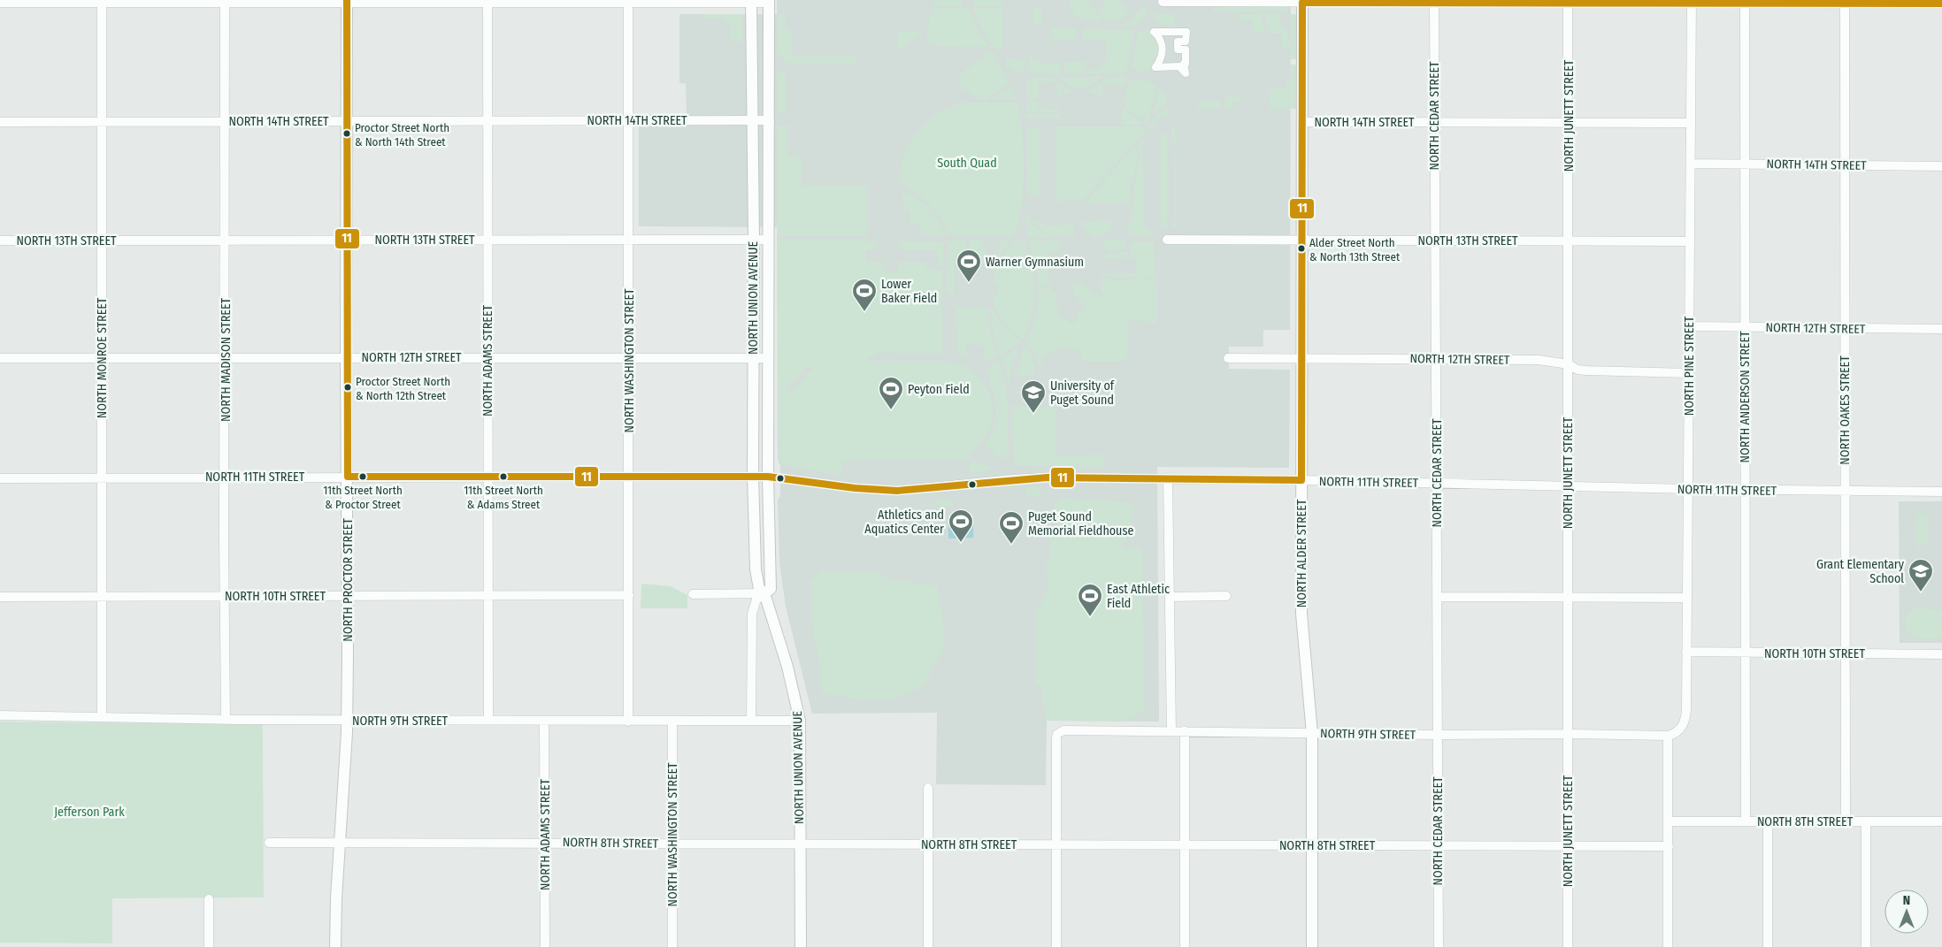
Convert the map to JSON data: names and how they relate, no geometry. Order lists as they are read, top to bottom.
{
  "streets": {
    "street": [
      "NORTH CEDAR STREET",
      "NORTH JUNETT STREET",
      "NORTH 14TH STREET",
      "NORTH 13TH STREET",
      "NORTH UNION AVENUE",
      "NORTH 12TH STREET",
      "NORTH MONROE STREET",
      "NORTH MADISON STREET",
      "NORTH ADAMS STREET",
      "NORTH WASHINGTON STREET",
      "NORTH PINE STREET",
      "NORTH ANDERSON STREET",
      "NORTH OAKES STREET",
      "NORTH 11TH STREET",
      "NORTH ALDER STREET",
      "NORTH PROCTOR STREET",
      "NORTH 10TH STREET",
      "NORTH 9TH STREET",
      "NORTH 8TH STREET"
    ]
  },
  "crossings": [
    ["NORTH CEDAR STREET", "NORTH 14TH STREET"],
    ["NORTH CEDAR STREET", "NORTH 13TH STREET"],
    ["NORTH CEDAR STREET", "NORTH 12TH STREET"],
    ["NORTH CEDAR STREET", "NORTH 11TH STREET"],
    ["NORTH CEDAR STREET", "NORTH 9TH STREET"],
    ["NORTH CEDAR STREET", "NORTH 8TH STREET"],
    ["NORTH JUNETT STREET", "NORTH 14TH STREET"],
    ["NORTH JUNETT STREET", "NORTH 13TH STREET"],
    ["NORTH JUNETT STREET", "NORTH 12TH STREET"],
    ["NORTH JUNETT STREET", "NORTH 11TH STREET"],
    ["NORTH JUNETT STREET", "NORTH 9TH STREET"],
    ["NORTH JUNETT STREET", "NORTH 8TH STREET"],
    ["NORTH 14TH STREET", "NORTH UNION AVENUE"],
    ["NORTH 14TH STREET", "NORTH MONROE STREET"],
    ["NORTH 14TH STREET", "NORTH MADISON STREET"],
    ["NORTH 14TH STREET", "NORTH ADAMS STREET"],
    ["NORTH 14TH STREET", "NORTH WASHINGTON STREET"],
    ["NORTH 14TH STREET", "NORTH PINE STREET"],
    ["NORTH 14TH STREET", "NORTH ANDERSON STREET"],
    ["NORTH 14TH STREET", "NORTH OAKES STREET"],
    ["NORTH 14TH STREET", "NORTH ALDER STREET"],
    ["NORTH 14TH STREET", "NORTH PROCTOR STREET"],
    ["NORTH 13TH STREET", "NORTH UNION AVENUE"],
    ["NORTH 13TH STREET", "NORTH MONROE STREET"],
    ["NORTH 13TH STREET", "NORTH MADISON STREET"],
    ["NORTH 13TH STREET", "NORTH ADAMS STREET"],
    ["NORTH 13TH STREET", "NORTH WASHINGTON STREET"],
    ["NORTH 13TH STREET", "NORTH PINE STREET"],
    ["NORTH 13TH STREET", "NORTH ALDER STREET"],
    ["NORTH 13TH STREET", "NORTH PROCTOR STREET"],
    ["NORTH UNION AVENUE", "NORTH 12TH STREET"],
    ["NORTH UNION AVENUE", "NORTH 11TH STREET"],
    ["NORTH UNION AVENUE", "NORTH 9TH STREET"],
    ["NORTH UNION AVENUE", "NORTH 8TH STREET"],
    ["NORTH 12TH STREET", "NORTH MONROE STREET"],
    ["NORTH 12TH STREET", "NORTH MADISON STREET"],
    ["NORTH 12TH STREET", "NORTH ADAMS STREET"],
    ["NORTH 12TH STREET", "NORTH WASHINGTON STREET"],
    ["NORTH 12TH STREET", "NORTH PINE STREET"],
    ["NORTH 12TH STREET", "NORTH ANDERSON STREET"],
    ["NORTH 12TH STREET", "NORTH OAKES STREET"],
    ["NORTH 12TH STREET", "NORTH ALDER STREET"],
    ["NORTH 12TH STREET", "NORTH PROCTOR STREET"],
    ["NORTH MONROE STREET", "NORTH 11TH STREET"],
    ["NORTH MONROE STREET", "NORTH 10TH STREET"],
    ["NORTH MONROE STREET", "NORTH 9TH STREET"],
    ["NORTH MADISON STREET", "NORTH 11TH STREET"],
    ["NORTH MADISON STREET", "NORTH 10TH STREET"],
    ["NORTH MADISON STREET", "NORTH 9TH STREET"],
    ["NORTH ADAMS STREET", "NORTH 11TH STREET"],
    ["NORTH ADAMS STREET", "NORTH 10TH STREET"],
    ["NORTH ADAMS STREET", "NORTH 9TH STREET"],
    ["NORTH ADAMS STREET", "NORTH 8TH STREET"],
    ["NORTH WASHINGTON STREET", "NORTH 11TH STREET"],
    ["NORTH WASHINGTON STREET", "NORTH 10TH STREET"],
    ["NORTH WASHINGTON STREET", "NORTH 9TH STREET"],
    ["NORTH WASHINGTON STREET", "NORTH 8TH STREET"],
    ["NORTH PINE STREET", "NORTH 11TH STREET"],
    ["NORTH PINE STREET", "NORTH 10TH STREET"],
    ["NORTH PINE STREET", "NORTH 9TH STREET"],
    ["NORTH ANDERSON STREET", "NORTH 11TH STREET"],
    ["NORTH ANDERSON STREET", "NORTH 10TH STREET"],
    ["NORTH ANDERSON STREET", "NORTH 8TH STREET"],
    ["NORTH OAKES STREET", "NORTH 11TH STREET"],
    ["NORTH OAKES STREET", "NORTH 10TH STREET"],
    ["NORTH OAKES STREET", "NORTH 8TH STREET"],
    ["NORTH 11TH STREET", "NORTH ALDER STREET"],
    ["NORTH 11TH STREET", "NORTH PROCTOR STREET"],
    ["NORTH ALDER STREET", "NORTH 9TH STREET"],
    ["NORTH ALDER STREET", "NORTH 8TH STREET"],
    ["NORTH PROCTOR STREET", "NORTH 10TH STREET"],
    ["NORTH PROCTOR STREET", "NORTH 9TH STREET"],
    ["NORTH PROCTOR STREET", "NORTH 8TH STREET"],
    ["NORTH 9TH STREET", "NORTH 8TH STREET"]
  ],
  "parks": ["South Quad", "Jefferson Park"],
  "places": {
    "other": [
      "Proctor Street North & North 14th Street",
      "Alder Street North & North 13th Street",
      "Proctor Street North & North 12th Street",
      "11th Street North & Proctor Street",
      "11th Street North & Adams Street"
    ],
    "sports": [
      "Warner Gymnasium",
      "Lower Baker Field",
      "Peyton Field",
      "Athletics and Aquatics Center",
      "Puget Sound Memorial Fieldhouse",
      "East Athletic Field"
    ],
    "school or university": ["University of Puget Sound", "Grant Elementary School"]
  },
  "lines": ["transit line 11"],
  "north": "top"
}
